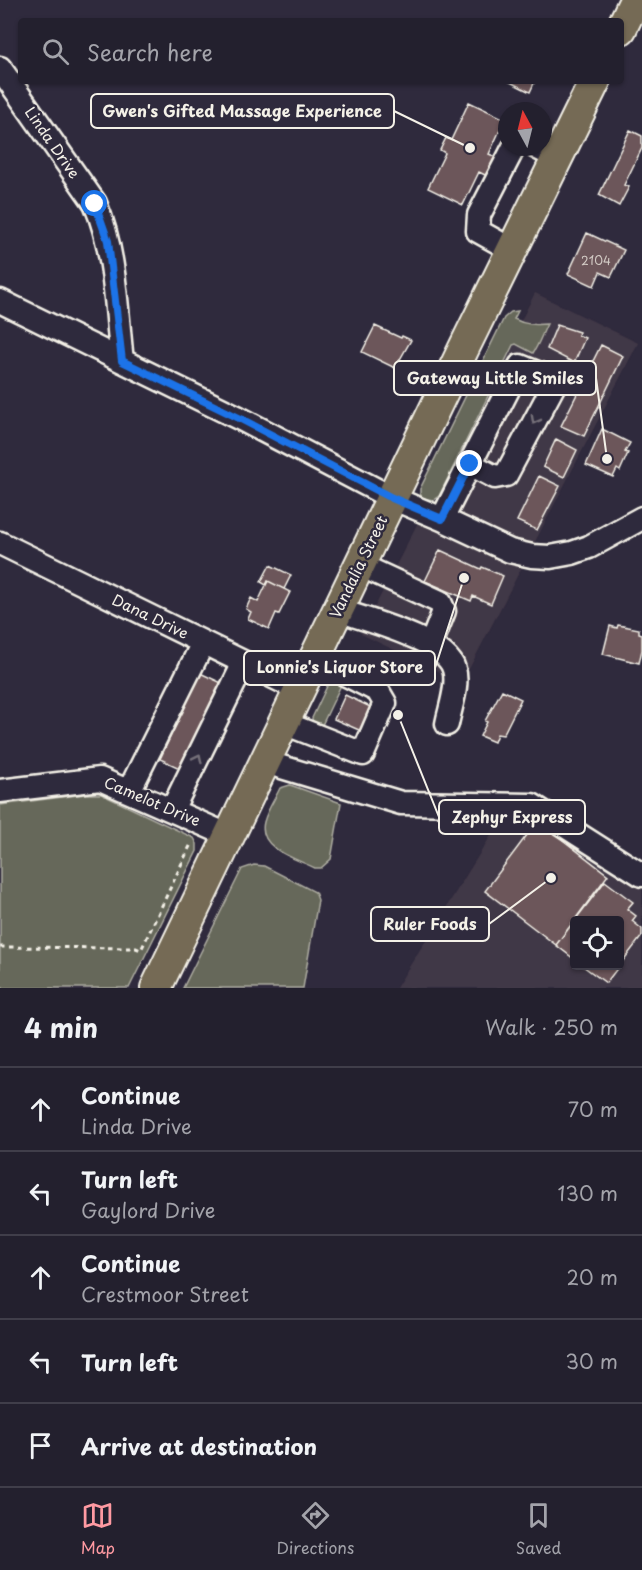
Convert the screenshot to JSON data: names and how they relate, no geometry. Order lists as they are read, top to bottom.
{
  "streets": {
    "main road": ["Vandalia Street"],
    "street": ["Linda Drive", "Dana Drive", "Camelot Drive"]
  },
  "crossings": [
    ["Vandalia Street", "Dana Drive"],
    ["Vandalia Street", "Camelot Drive"]
  ],
  "places": [
    "Gwen's Gifted Massage Experience",
    "Gateway Little Smiles",
    "Lonnie's Liquor Store",
    "Zephyr Express",
    "Ruler Foods"
  ],
  "house_numbers": ["2104"],
  "north": "top",
  "page": {
    "search": "Search here",
    "heading": ["4 min", "Walk · 250 m"],
    "list": [
      ["Continue", "Linda Drive", "70 m"],
      ["Turn left", "Gaylord Drive", "130 m"],
      ["Continue", "Crestmoor Street", "20 m"],
      ["Turn left", "30 m"],
      "Arrive at destination"
    ],
    "nav": ["Map", "Directions", "Saved"]
  }
}
